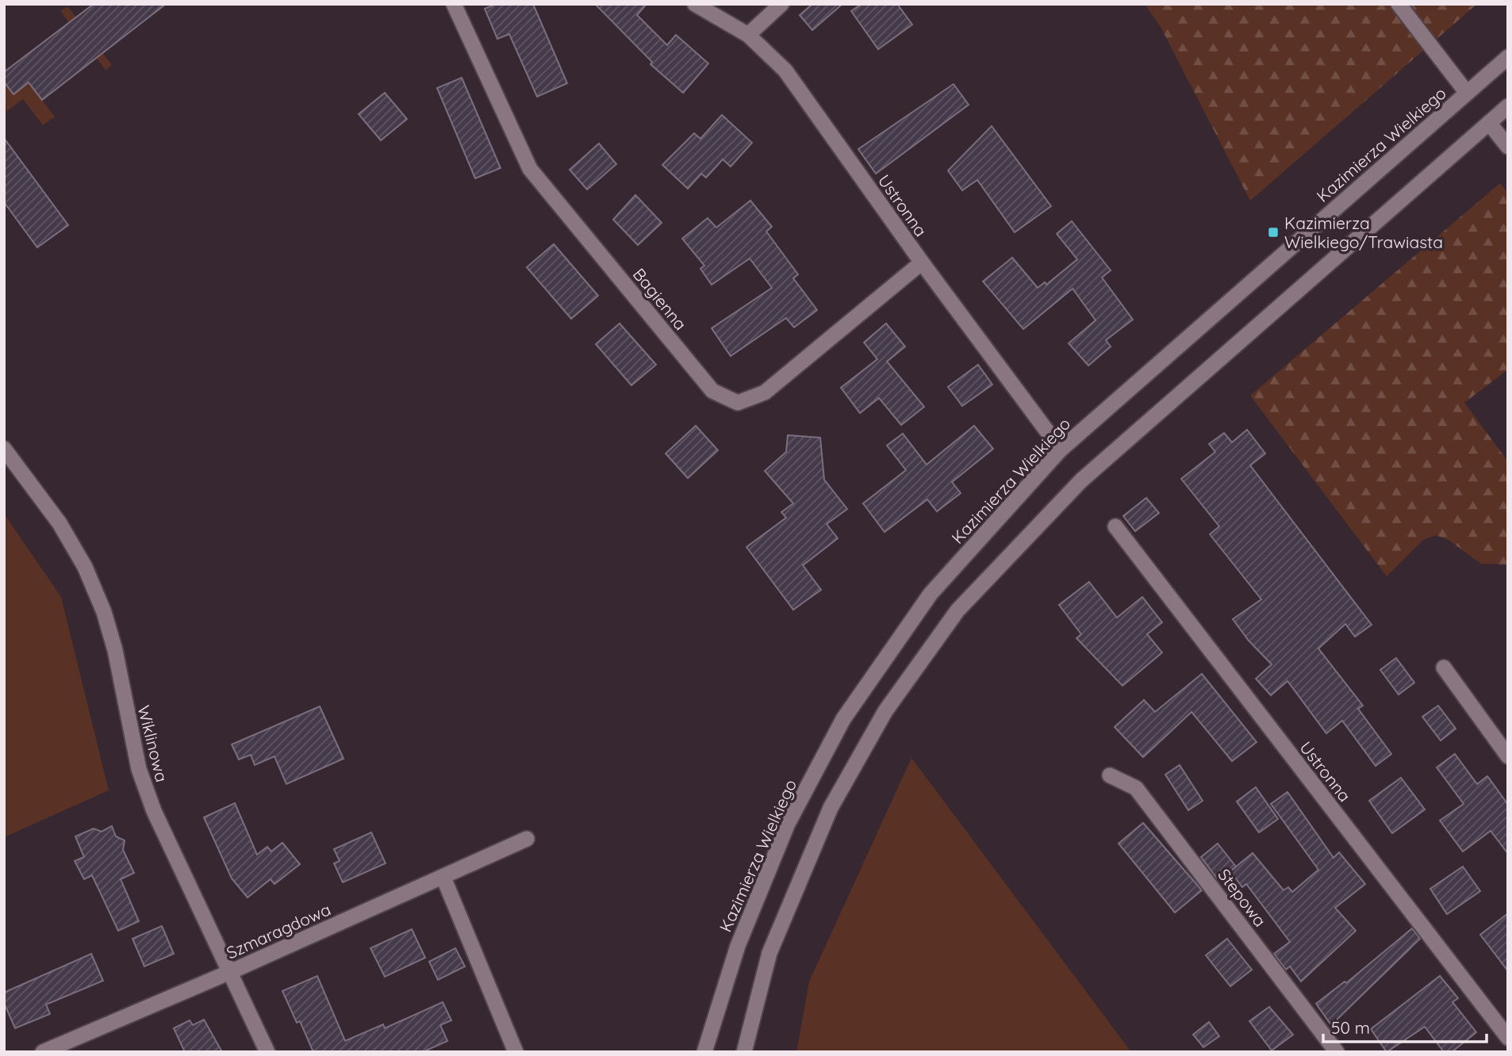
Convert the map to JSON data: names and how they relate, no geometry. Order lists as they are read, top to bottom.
{
  "streets": {
    "street": [
      "Kazimierza Wielkiego",
      "Ustronna",
      "Bagienna",
      "Wiklinowa",
      "Stepowa",
      "Szmaragdowa"
    ]
  },
  "crossings": [
    ["Kazimierza Wielkiego", "Ustronna"],
    ["Ustronna", "Bagienna"],
    ["Wiklinowa", "Szmaragdowa"]
  ],
  "places": {
    "transit": ["Kazimierza Wielkiego/Trawiasta"]
  },
  "scale_bar": "50 m"
}
